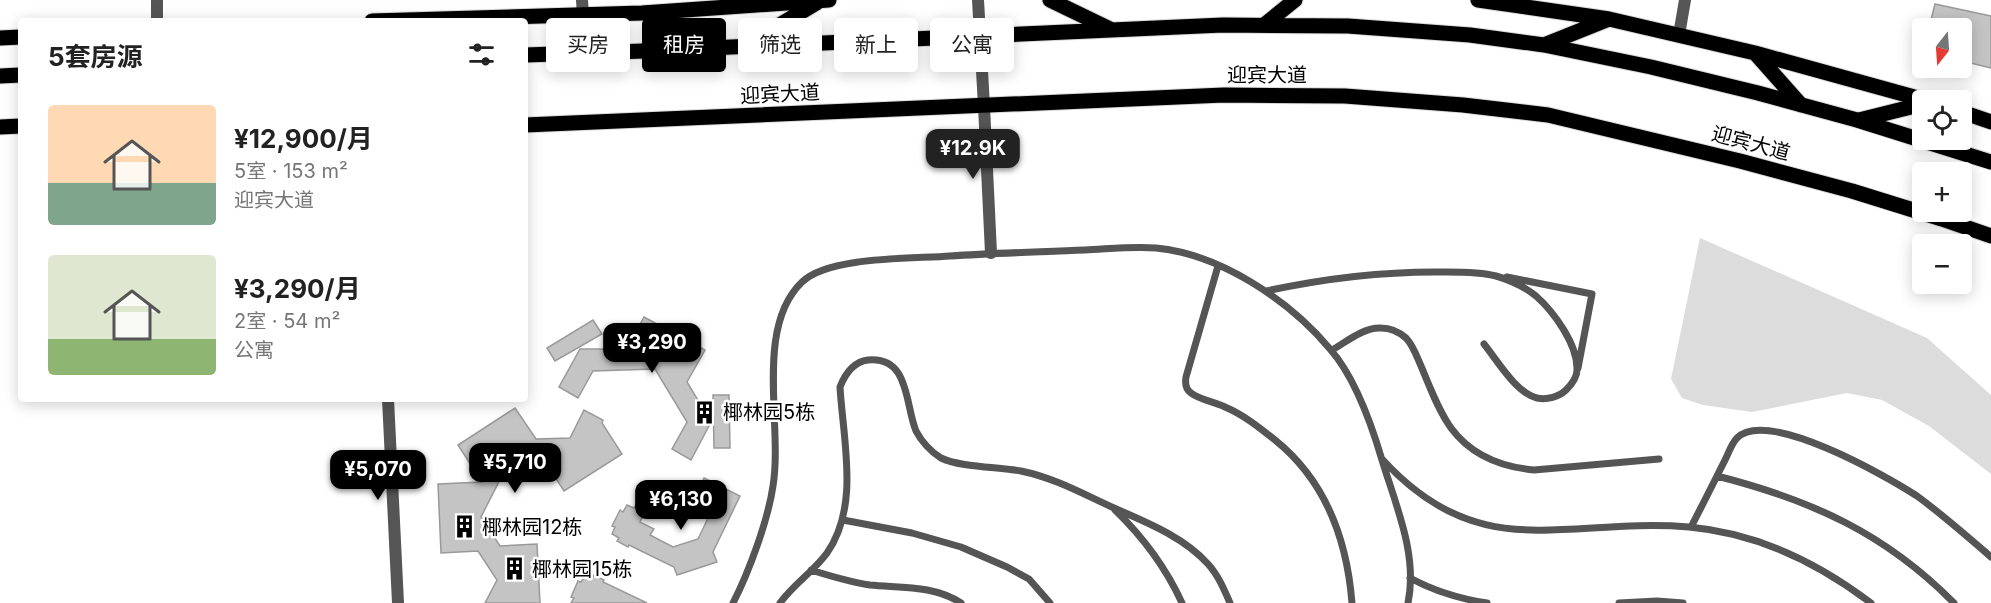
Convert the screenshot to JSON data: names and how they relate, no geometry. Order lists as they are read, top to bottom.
{
  "streets": {
    "main road": ["迎宾大道"]
  },
  "places": {
    "building": ["椰林园5栋", "椰林园12栋", "椰林园15栋"]
  },
  "north": "bottom",
  "page": {
    "map_buttons": ["+", "−"],
    "chip": [
      "买房",
      "租房",
      "筛选",
      "新上",
      "公寓"
    ],
    "heading": "5套房源",
    "list": [
      {
        "name": "¥12,900/月",
        "note": "5室 · 153 m² · 迎宾大道"
      },
      {
        "name": "¥3,290/月",
        "note": "2室 · 54 m² · 公寓"
      }
    ],
    "price": [
      "¥12.9K",
      "¥3,290",
      "¥5,710",
      "¥5,070",
      "¥6,130"
    ]
  }
}
